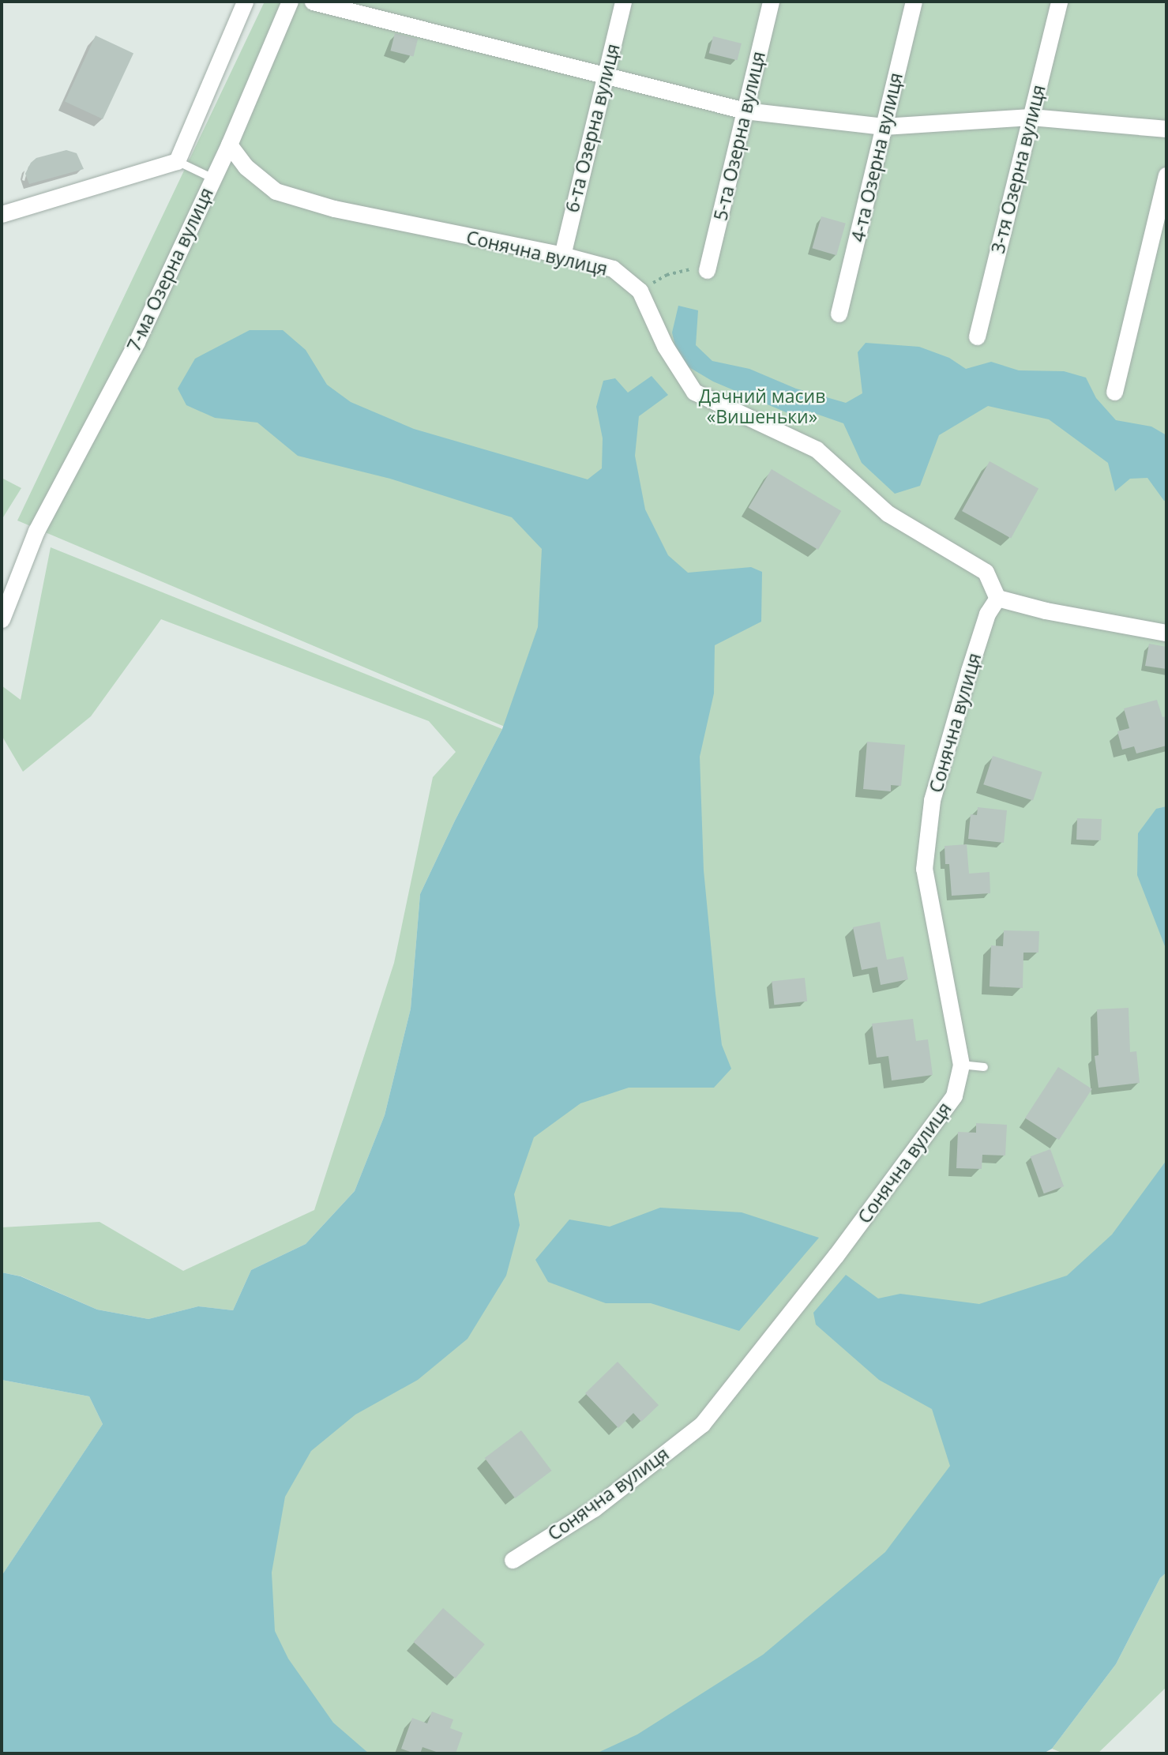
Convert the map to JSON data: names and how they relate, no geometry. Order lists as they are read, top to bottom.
{
  "streets": {
    "street": [
      "6-та Озерна вулиця",
      "5-та Озерна вулиця",
      "4-та Озерна вулиця",
      "3-тя Озерна вулиця",
      "Сонячна вулиця",
      "7-ма Озерна вулиця"
    ]
  },
  "crossings": [
    ["6-та Озерна вулиця", "Сонячна вулиця"],
    ["Сонячна вулиця", "7-ма Озерна вулиця"]
  ],
  "parks": ["Дачний масив «Вишеньки»"]
}
